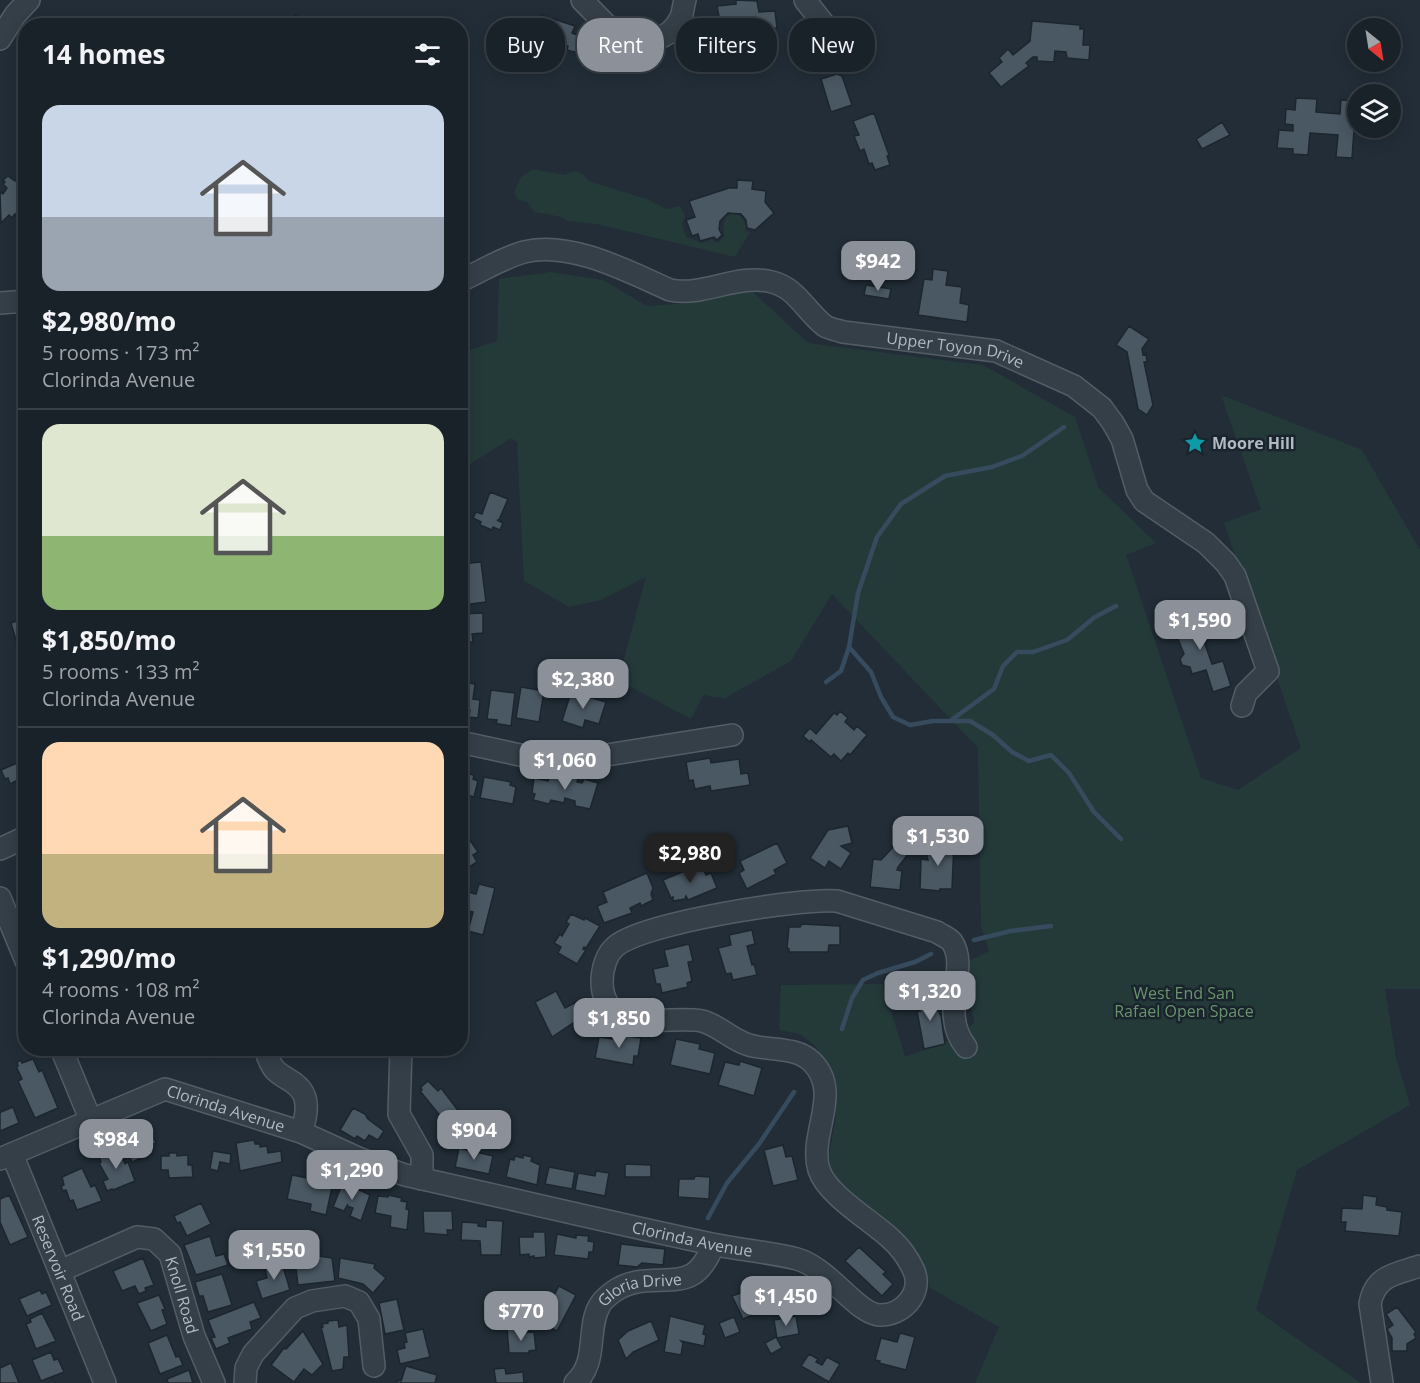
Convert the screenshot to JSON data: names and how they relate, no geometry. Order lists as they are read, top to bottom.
{
  "streets": {
    "street": [
      "Upper Toyon Drive",
      "Clorinda Avenue",
      "Reservoir Road",
      "Gloria Drive",
      "Knoll Road"
    ]
  },
  "crossings": [
    ["Clorinda Avenue", "Reservoir Road"],
    ["Clorinda Avenue", "Gloria Drive"],
    ["Reservoir Road", "Knoll Road"]
  ],
  "parks": ["West End San Rafael Open Space"],
  "places": {
    "place": ["Moore Hill"]
  },
  "north": "bottom right",
  "page": {
    "chip": [
      "Buy",
      "Rent",
      "Filters",
      "New"
    ],
    "heading": "14 homes",
    "list": [
      {
        "name": "$2,980/mo",
        "note": "5 rooms · 173 m² · Clorinda Avenue"
      },
      {
        "name": "$1,850/mo",
        "note": "5 rooms · 133 m² · Clorinda Avenue"
      },
      {
        "name": "$1,290/mo",
        "note": "4 rooms · 108 m² · Clorinda Avenue"
      }
    ],
    "price": [
      "$942",
      "$1,590",
      "$2,380",
      "$1,060",
      "$1,530",
      "$2,980",
      "$1,320",
      "$1,850",
      "$904",
      "$984",
      "$1,290",
      "$1,550",
      "$1,450",
      "$770"
    ]
  }
}
